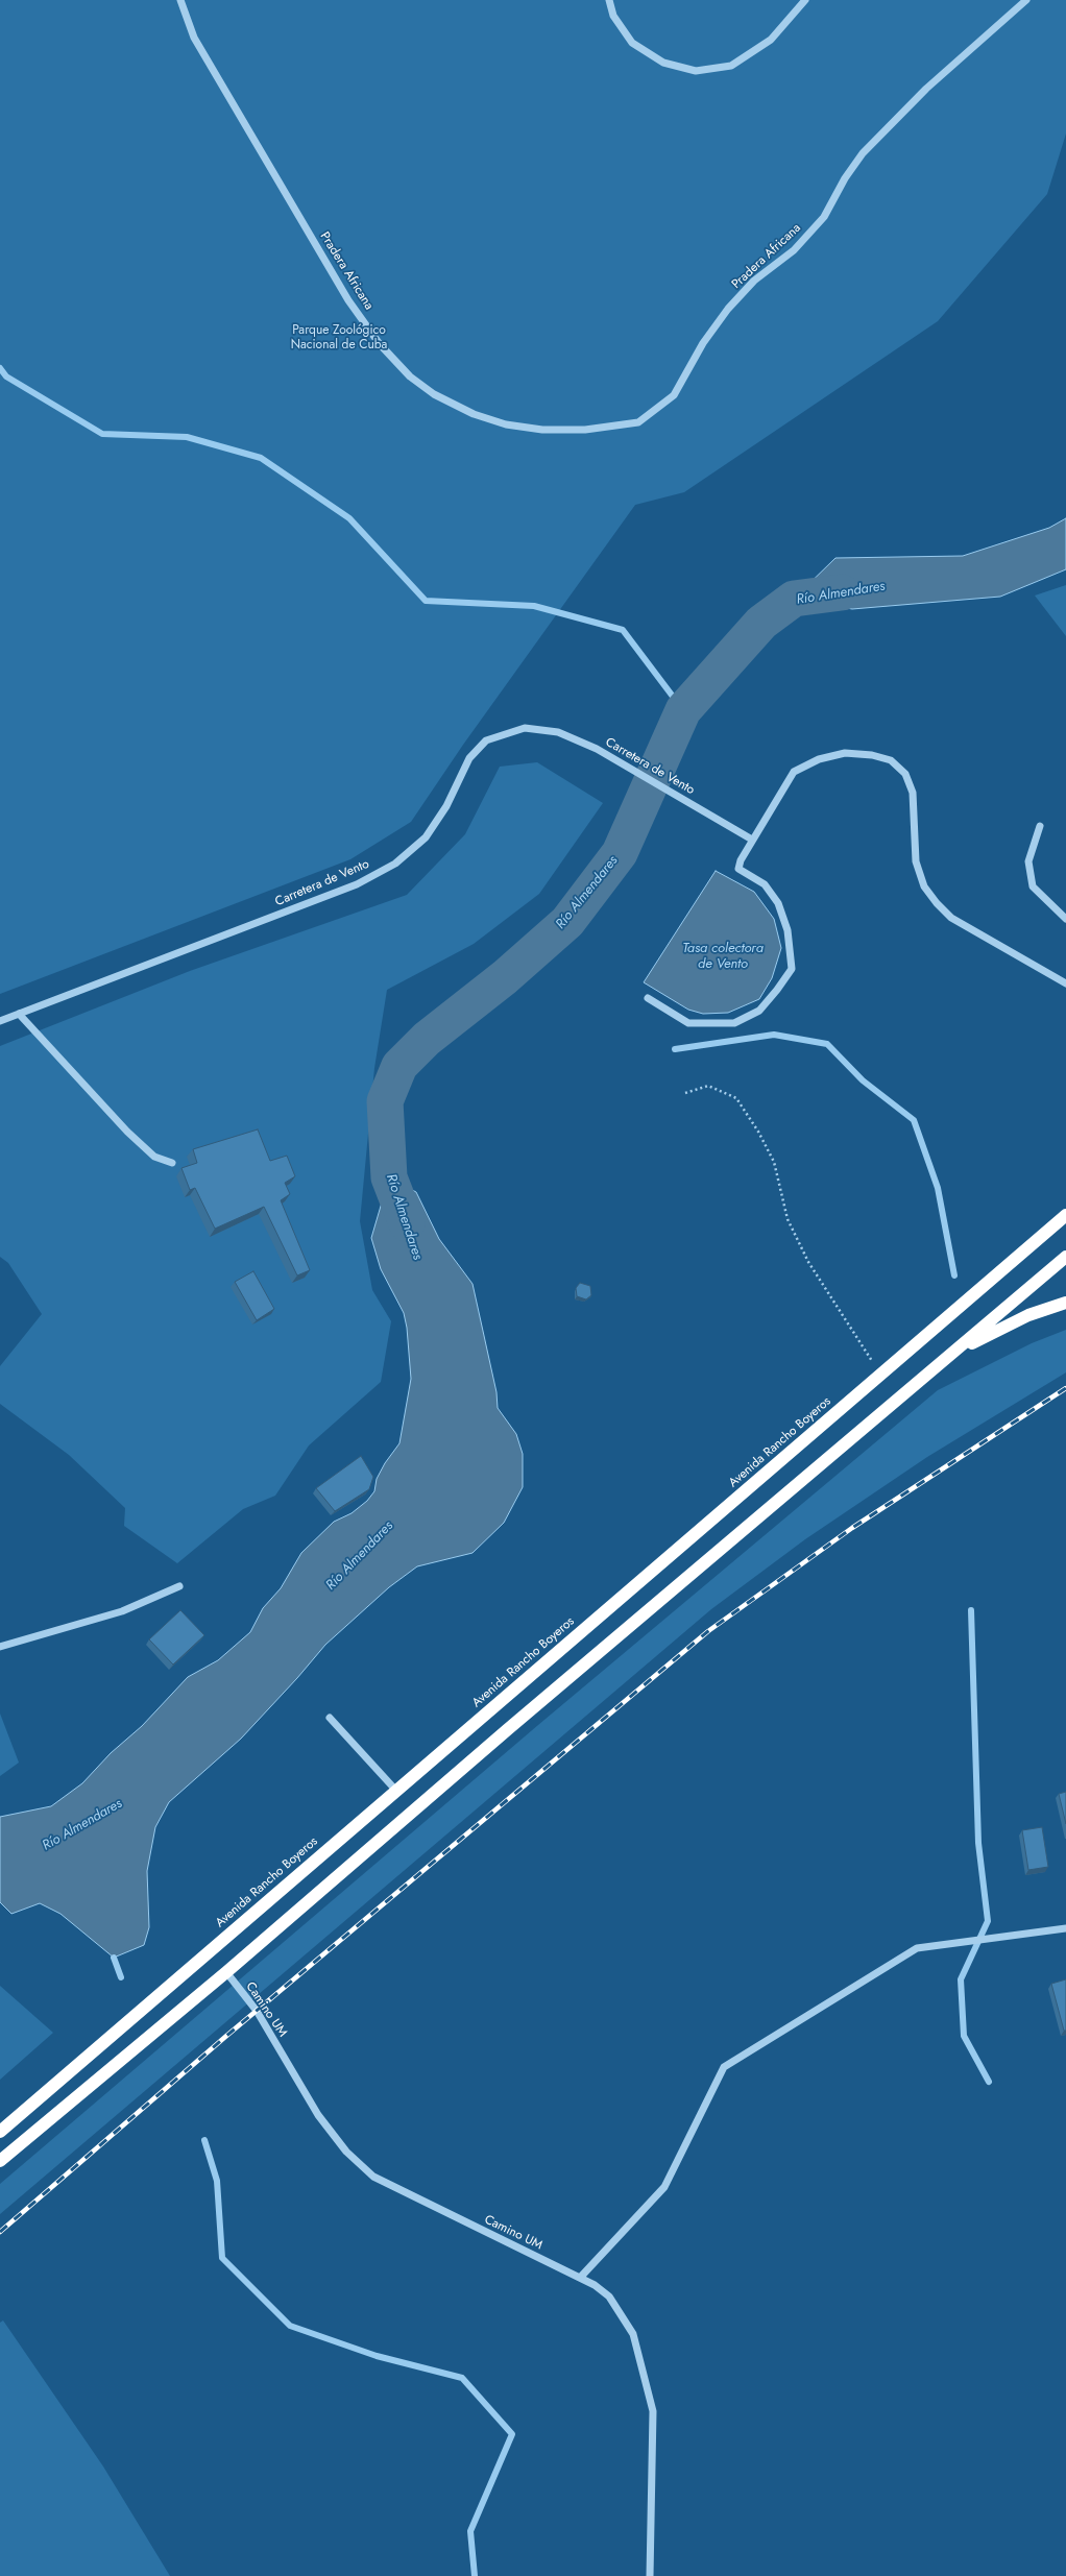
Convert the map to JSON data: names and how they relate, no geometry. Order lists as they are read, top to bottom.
{
  "streets": {
    "highway": ["Avenida Rancho Boyeros"],
    "street": ["Pradera Africana", "Carretera de Vento", "Camino UM"]
  },
  "water": ["Río Almendares", "Tasa colectora de Vento"],
  "parks": ["Parque Zoológico Nacional de Cuba"]
}
